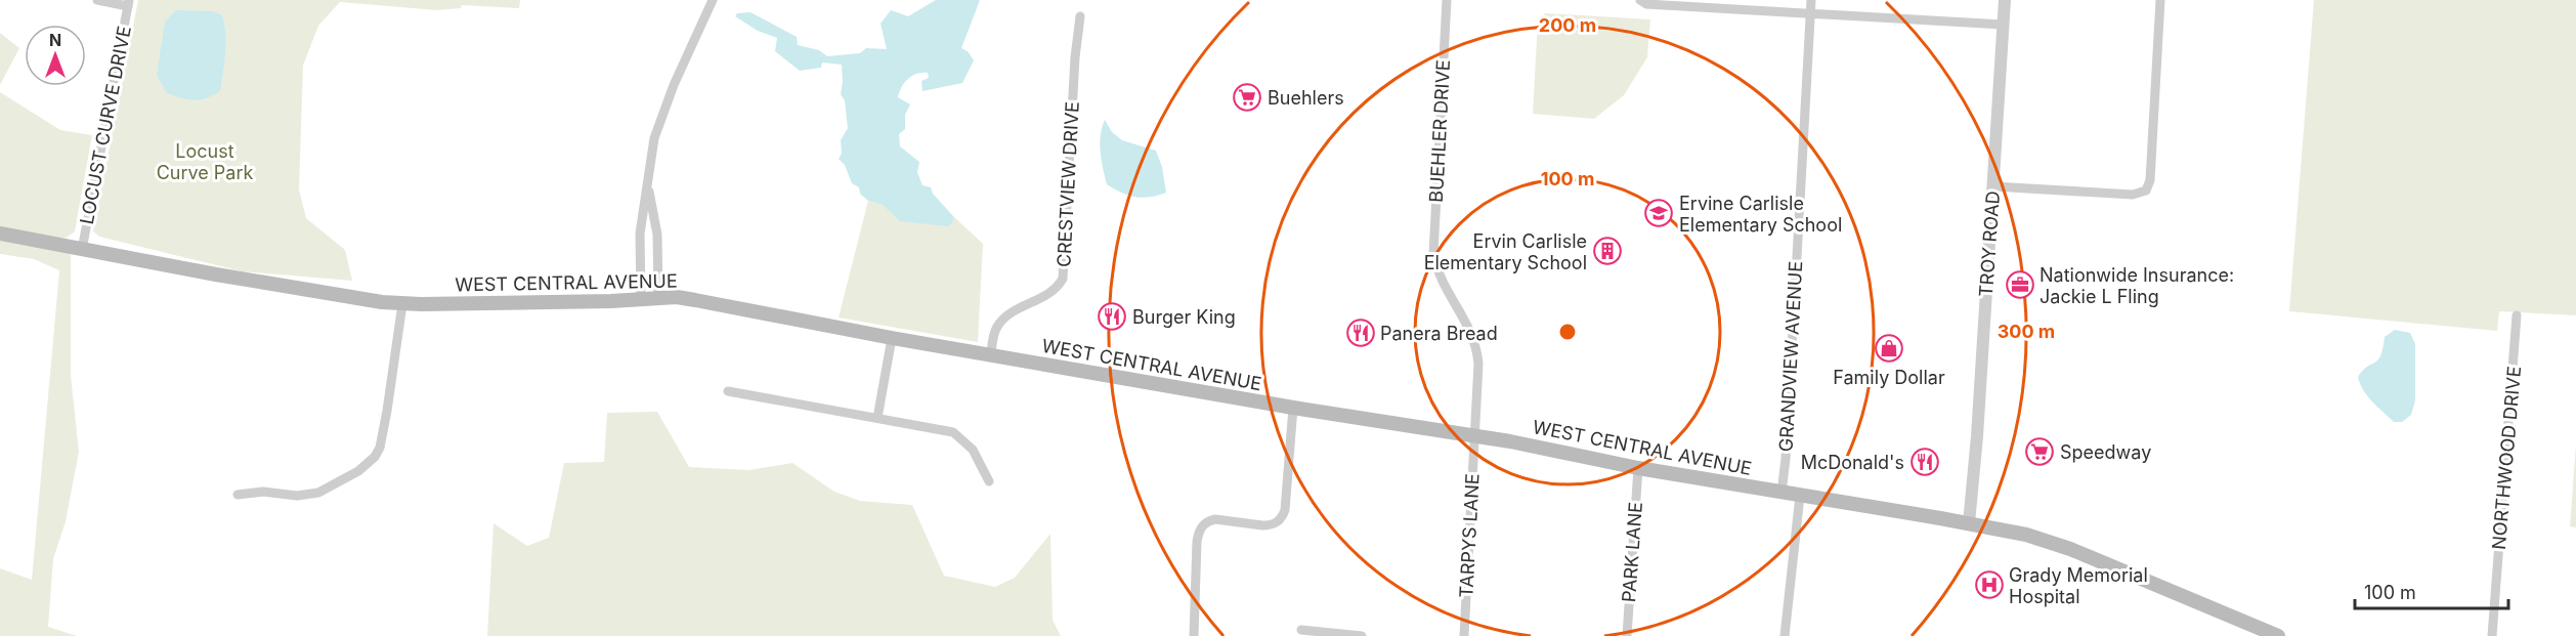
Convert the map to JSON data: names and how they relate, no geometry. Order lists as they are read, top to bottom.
{
  "streets": {
    "main road": ["WEST CENTRAL AVENUE"],
    "street": [
      "LOCUST CURVE DRIVE",
      "BUEHLER DRIVE",
      "CRESTVIEW DRIVE",
      "TROY ROAD",
      "GRANDVIEW AVENUE",
      "NORTHWOOD DRIVE",
      "TARPYS LANE",
      "PARK LANE"
    ]
  },
  "crossings": [
    ["LOCUST CURVE DRIVE", "WEST CENTRAL AVENUE"],
    ["BUEHLER DRIVE", "WEST CENTRAL AVENUE"],
    ["BUEHLER DRIVE", "TARPYS LANE"],
    ["CRESTVIEW DRIVE", "WEST CENTRAL AVENUE"],
    ["TROY ROAD", "WEST CENTRAL AVENUE"],
    ["WEST CENTRAL AVENUE", "GRANDVIEW AVENUE"],
    ["WEST CENTRAL AVENUE", "TARPYS LANE"],
    ["WEST CENTRAL AVENUE", "PARK LANE"]
  ],
  "parks": ["Locust Curve Park"],
  "places": {
    "supermarket": ["Buehlers", "Speedway"],
    "school or university": ["Ervine Carlisle Elementary School"],
    "building": ["Ervin Carlisle Elementary School"],
    "office": ["Nationwide Insurance: Jackie L Fling"],
    "restaurant": ["Burger King", "Panera Bread", "McDonald's"],
    "shop": ["Family Dollar"],
    "hospital": ["Grady Memorial Hospital"]
  },
  "scale_bar": "100 m",
  "north": "top",
  "rings": ["200 m", "100 m", "300 m"]
}
